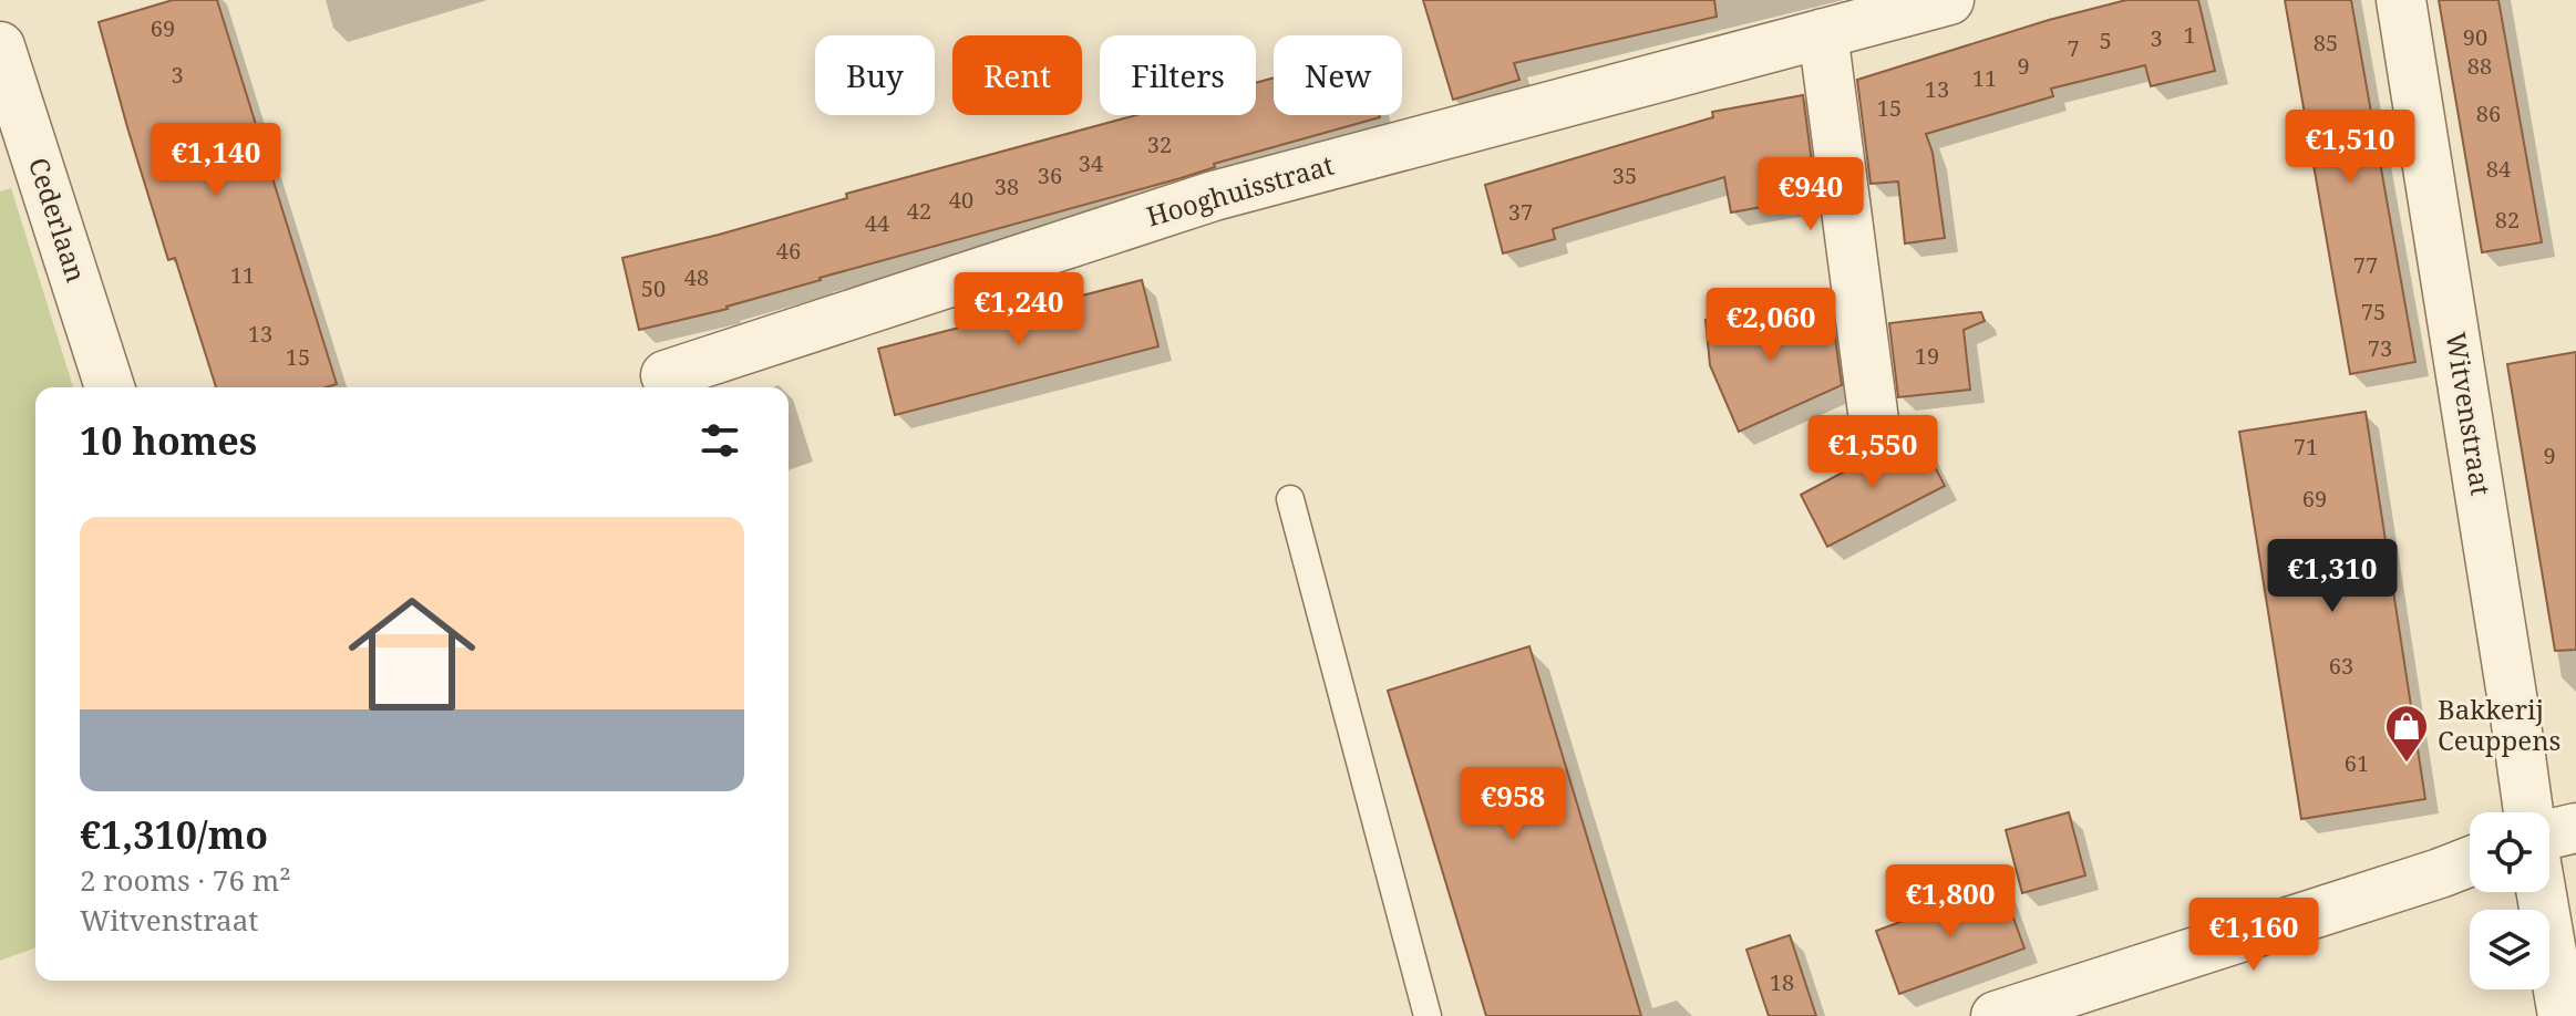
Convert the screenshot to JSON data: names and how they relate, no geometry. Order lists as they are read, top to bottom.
{
  "streets": {
    "street": ["Hooghuisstraat", "Cederlaan", "Witvenstraat"]
  },
  "places": {
    "shop": ["Bakkerij Ceuppens"]
  },
  "house_numbers": [
    "69",
    "1",
    "90",
    "3",
    "5",
    "85",
    "7",
    "9",
    "88",
    "3",
    "11",
    "13",
    "15",
    "86",
    "32",
    "34",
    "84",
    "36",
    "35",
    "38",
    "40",
    "42",
    "37",
    "82",
    "44",
    "46",
    "77",
    "11",
    "48",
    "50",
    "75",
    "13",
    "73",
    "19",
    "15",
    "71",
    "9",
    "69",
    "63",
    "61",
    "18"
  ],
  "page": {
    "chip": [
      "Buy",
      "Rent",
      "Filters",
      "New"
    ],
    "price": [
      "€1,510",
      "€1,140",
      "€940",
      "€1,240",
      "€2,060",
      "€1,550",
      "€1,310",
      "€958",
      "€1,800",
      "€1,160"
    ],
    "heading": "10 homes",
    "list": [
      {
        "name": "€1,310/mo",
        "note": "2 rooms · 76 m² · Witvenstraat"
      }
    ]
  }
}
